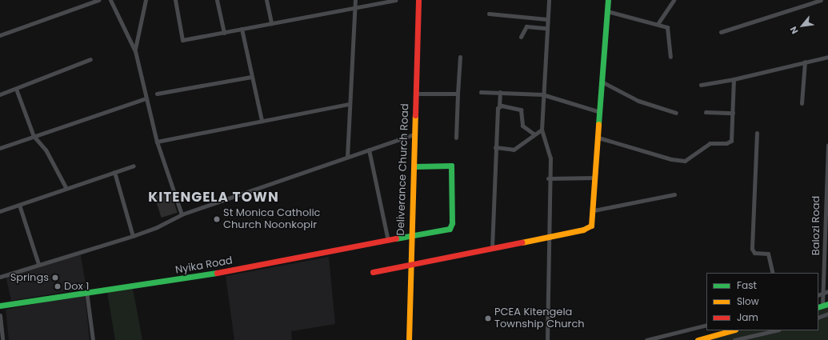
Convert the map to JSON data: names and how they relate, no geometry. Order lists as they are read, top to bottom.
{
  "streets": {
    "main road": ["Deliverance Church Road", "Nyika Road"],
    "street": ["Balozi Road"]
  },
  "crossings": [
    ["Deliverance Church Road", "Nyika Road"]
  ],
  "districts": ["KITENGELA TOWN"],
  "places": [
    "St Monica Catholic Church Noonkopir",
    "Springs",
    "Dox 1",
    "PCEA Kitengela Township Church"
  ],
  "legend": ["Fast", "Slow", "Jam"],
  "north": "bottom left"
}
